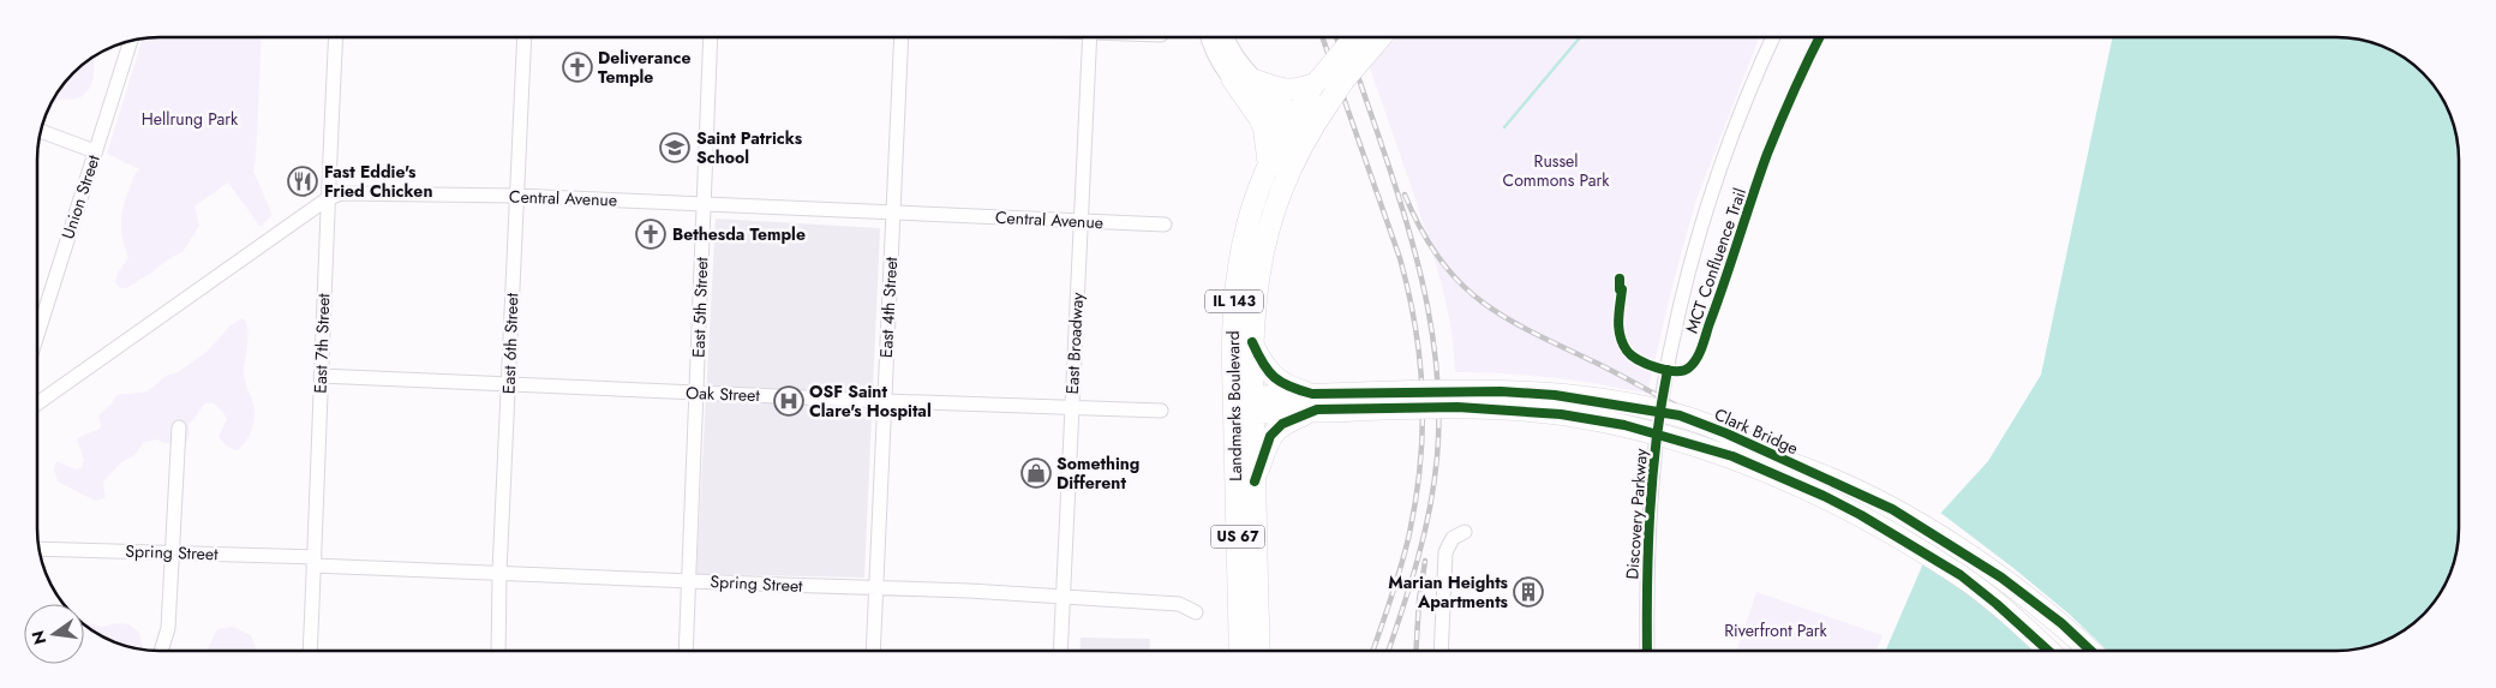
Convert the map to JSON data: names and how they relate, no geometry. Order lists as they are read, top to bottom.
{
  "streets": {
    "highway": [
      "IL 143",
      "Landmarks Boulevard",
      "Clark Bridge",
      "US 67"
    ],
    "street": [
      "Union Street",
      "Central Avenue",
      "East 5th Street",
      "East 4th Street",
      "East 7th Street",
      "East 6th Street",
      "East Broadway",
      "Oak Street",
      "Discovery Parkway",
      "Spring Street"
    ],
    "cycle path": ["MCT Confluence Trail"]
  },
  "crossings": [
    ["Central Avenue", "East 5th Street"],
    ["Central Avenue", "East 4th Street"],
    ["Central Avenue", "East 7th Street"],
    ["Central Avenue", "East 6th Street"],
    ["Central Avenue", "East Broadway"],
    ["IL 143", "Landmarks Boulevard"],
    ["East 5th Street", "Oak Street"],
    ["East 5th Street", "Spring Street"],
    ["East 4th Street", "Oak Street"],
    ["East 4th Street", "Spring Street"],
    ["East 7th Street", "Oak Street"],
    ["East 7th Street", "Spring Street"],
    ["East 6th Street", "Oak Street"],
    ["East 6th Street", "Spring Street"],
    ["East Broadway", "Oak Street"],
    ["East Broadway", "Spring Street"],
    ["Landmarks Boulevard", "US 67"],
    ["Clark Bridge", "US 67"]
  ],
  "parks": ["Hellrung Park", "Russel Commons Park", "Riverfront Park"],
  "places": {
    "church": ["Deliverance Temple", "Bethesda Temple"],
    "school or university": ["Saint Patricks School"],
    "restaurant": ["Fast Eddie's Fried Chicken"],
    "hospital": ["OSF Saint Clare's Hospital"],
    "shop": ["Something Different"],
    "building": ["Marian Heights Apartments"]
  },
  "north": "left"
}
